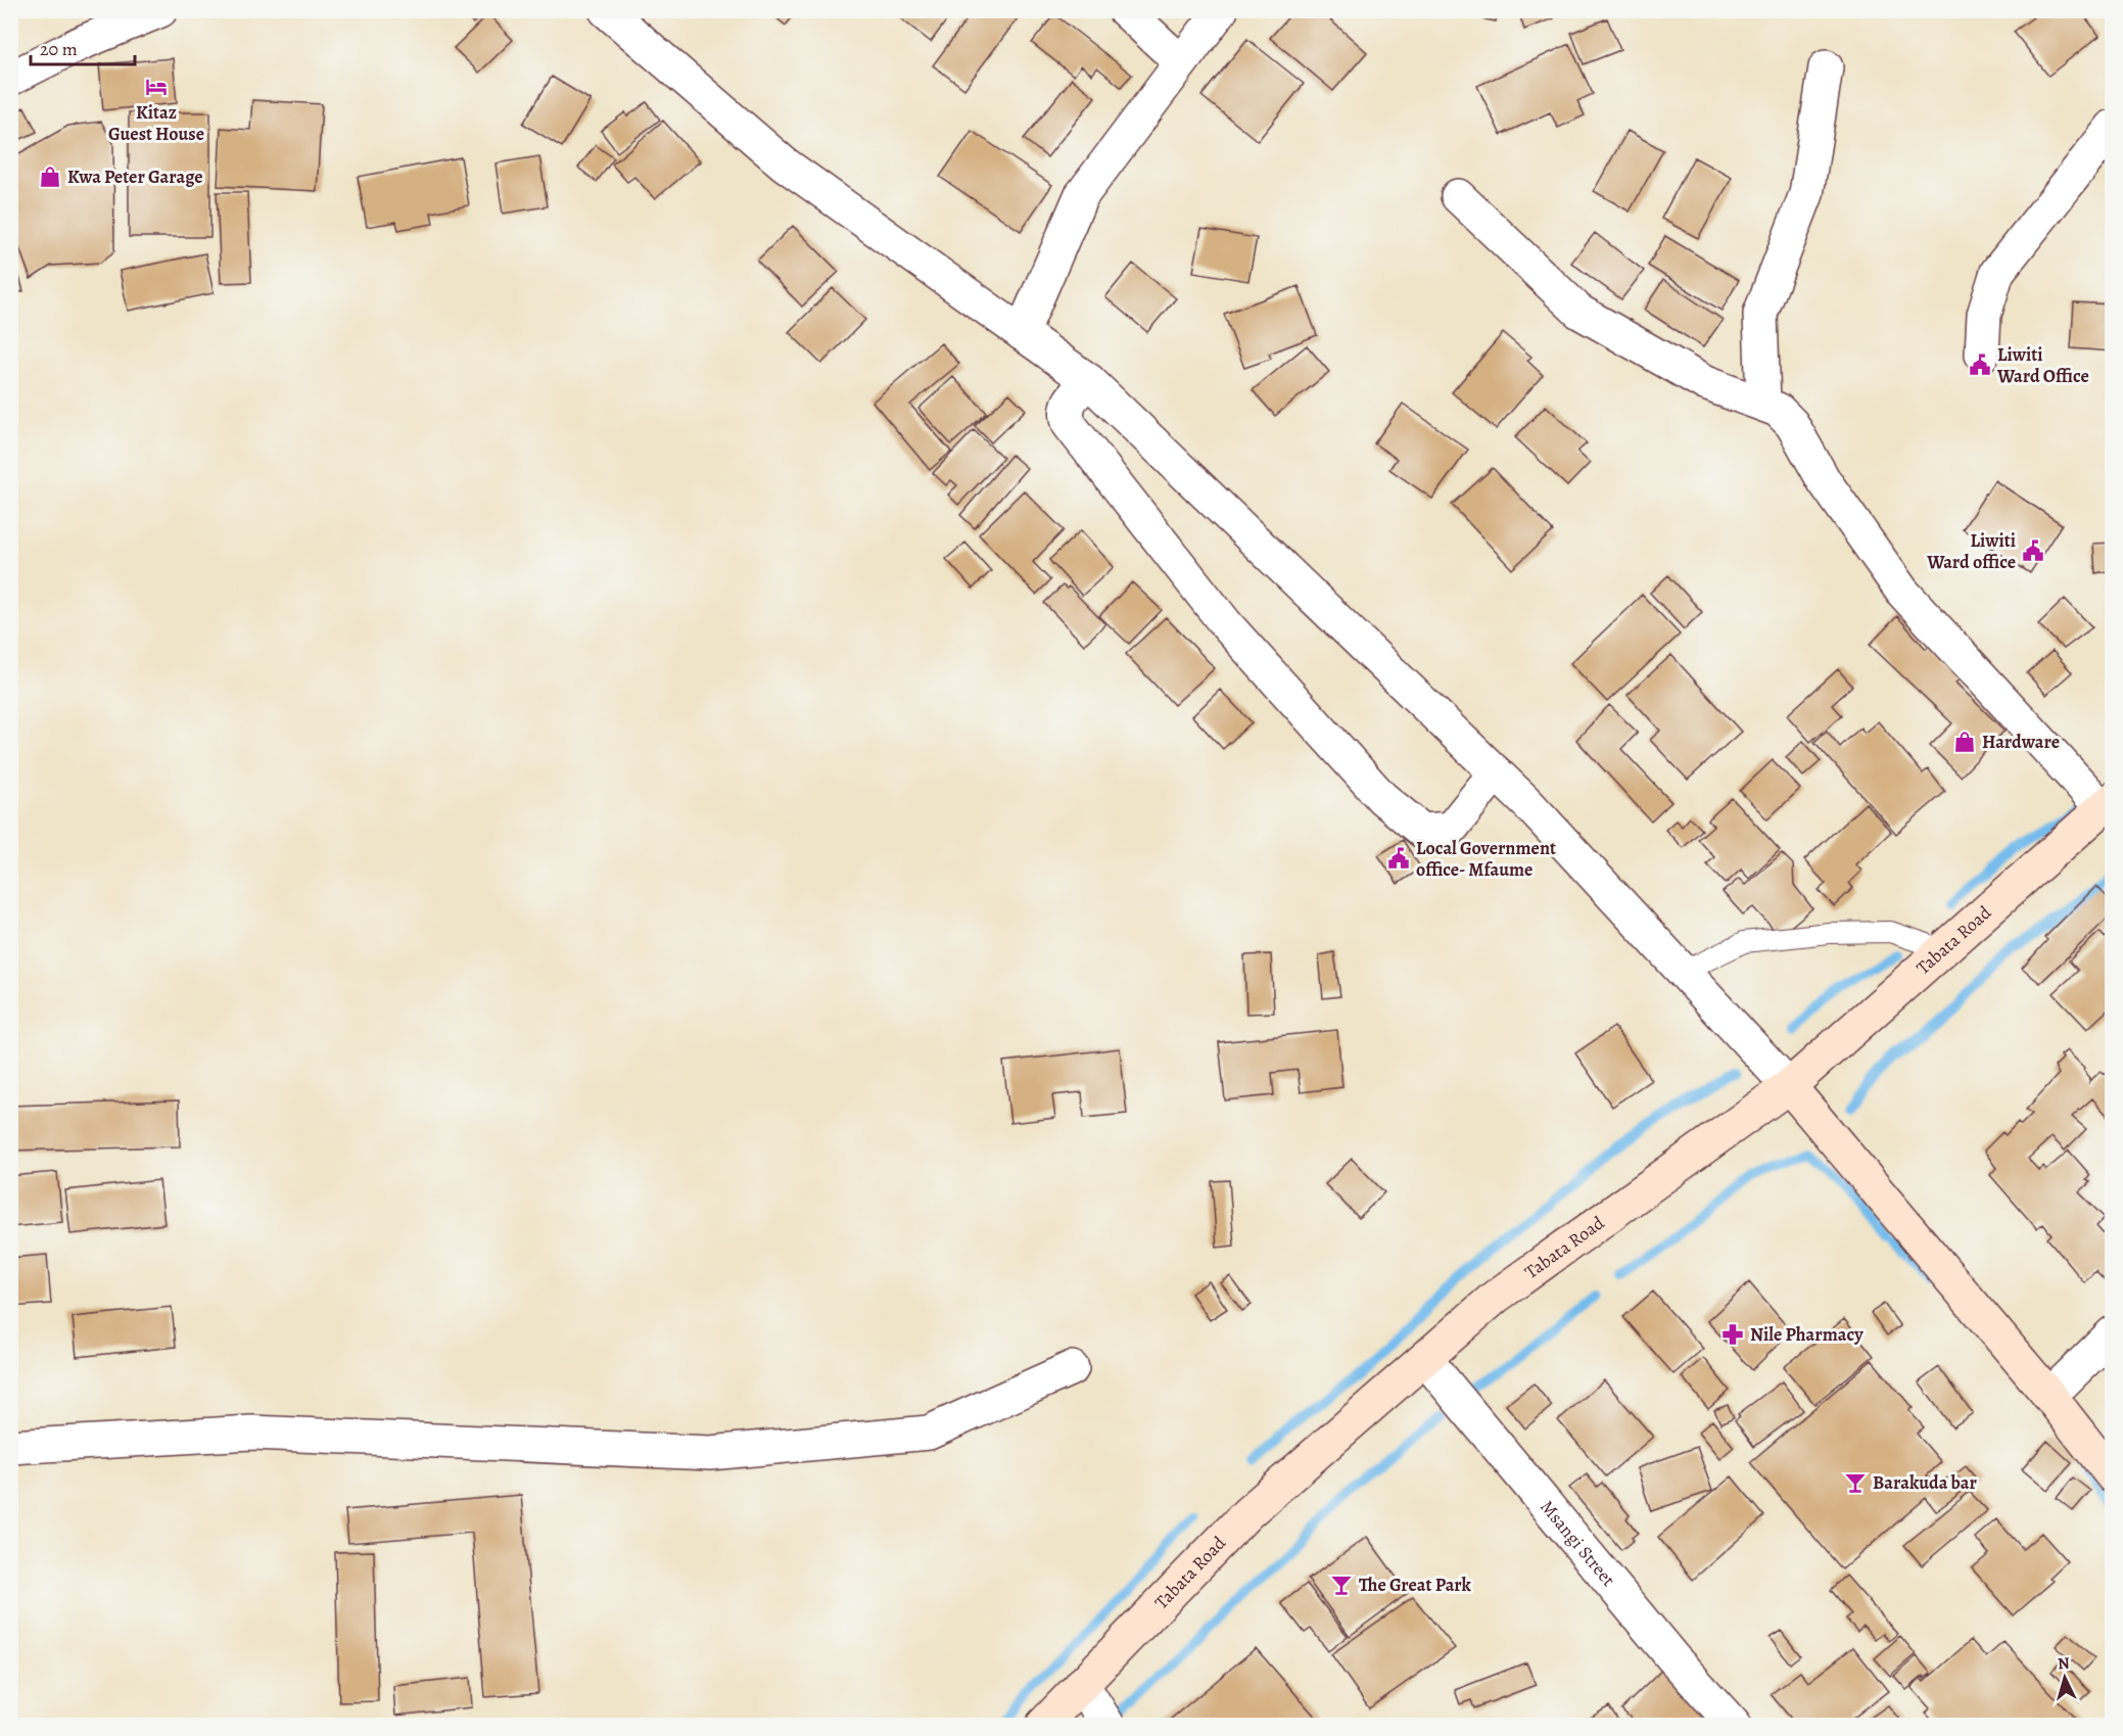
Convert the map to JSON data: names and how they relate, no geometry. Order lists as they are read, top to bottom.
{
  "streets": {
    "main road": ["Tabata Road"],
    "street": ["Msangi Street"]
  },
  "crossings": [
    ["Tabata Road", "Msangi Street"]
  ],
  "places": {
    "hotel": ["Kitaz Guest House"],
    "shop": ["Kwa Peter Garage", "Hardware"],
    "public building": ["Liwiti Ward Office", "Liwiti Ward office", "Local Government office- Mfaume"],
    "pharmacy": ["Nile Pharmacy"],
    "bar": ["Barakuda bar", "The Great Park"]
  },
  "scale_bar": "20 m",
  "north": "top"
}
